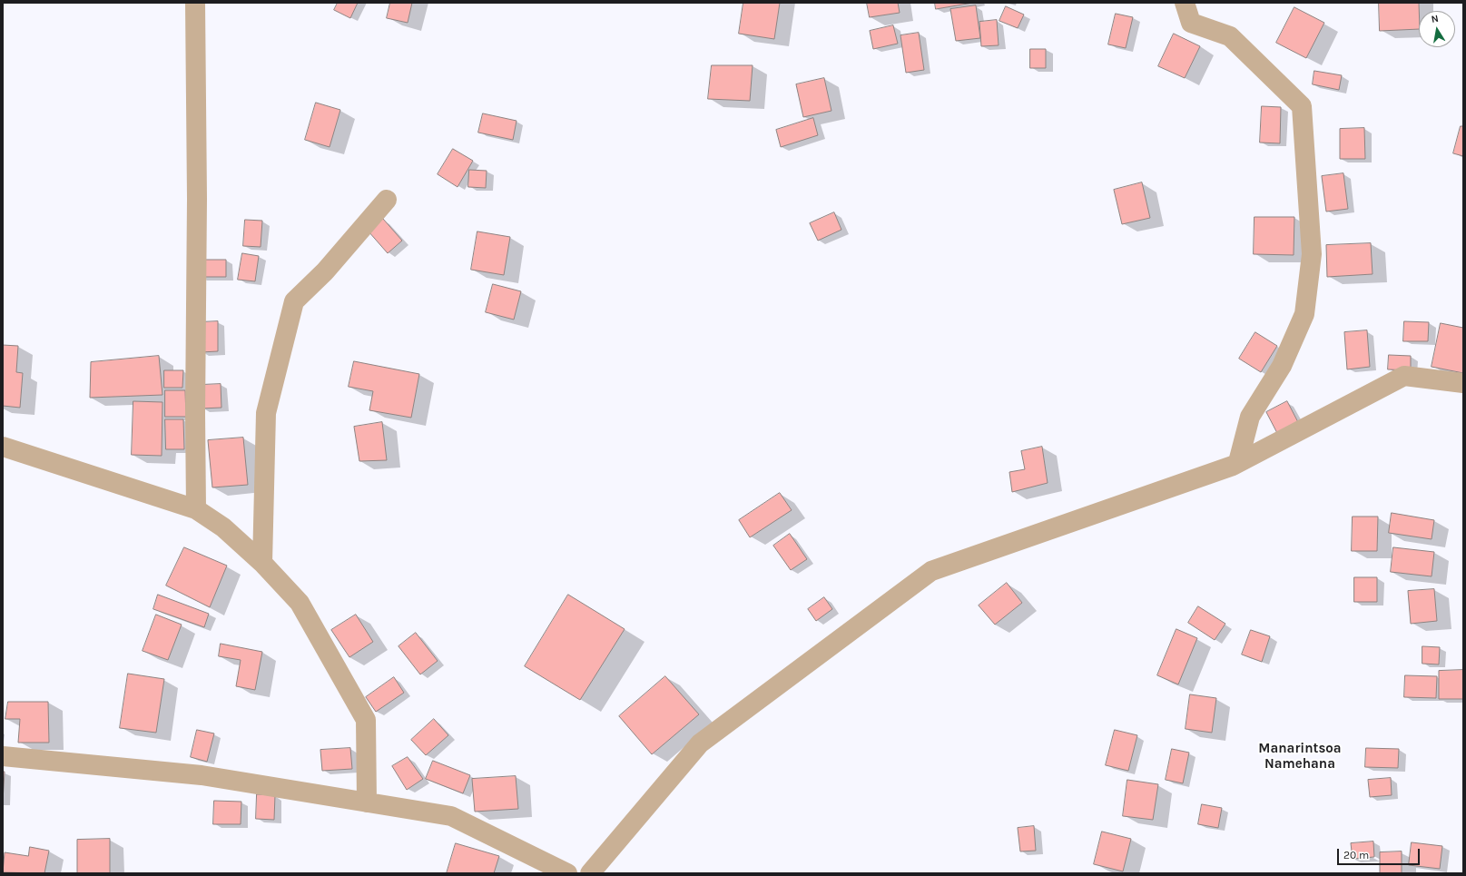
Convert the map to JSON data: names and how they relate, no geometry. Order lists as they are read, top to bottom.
{
  "districts": ["Manarintsoa Namehana"],
  "scale_bar": "20 m",
  "north": "top"
}
